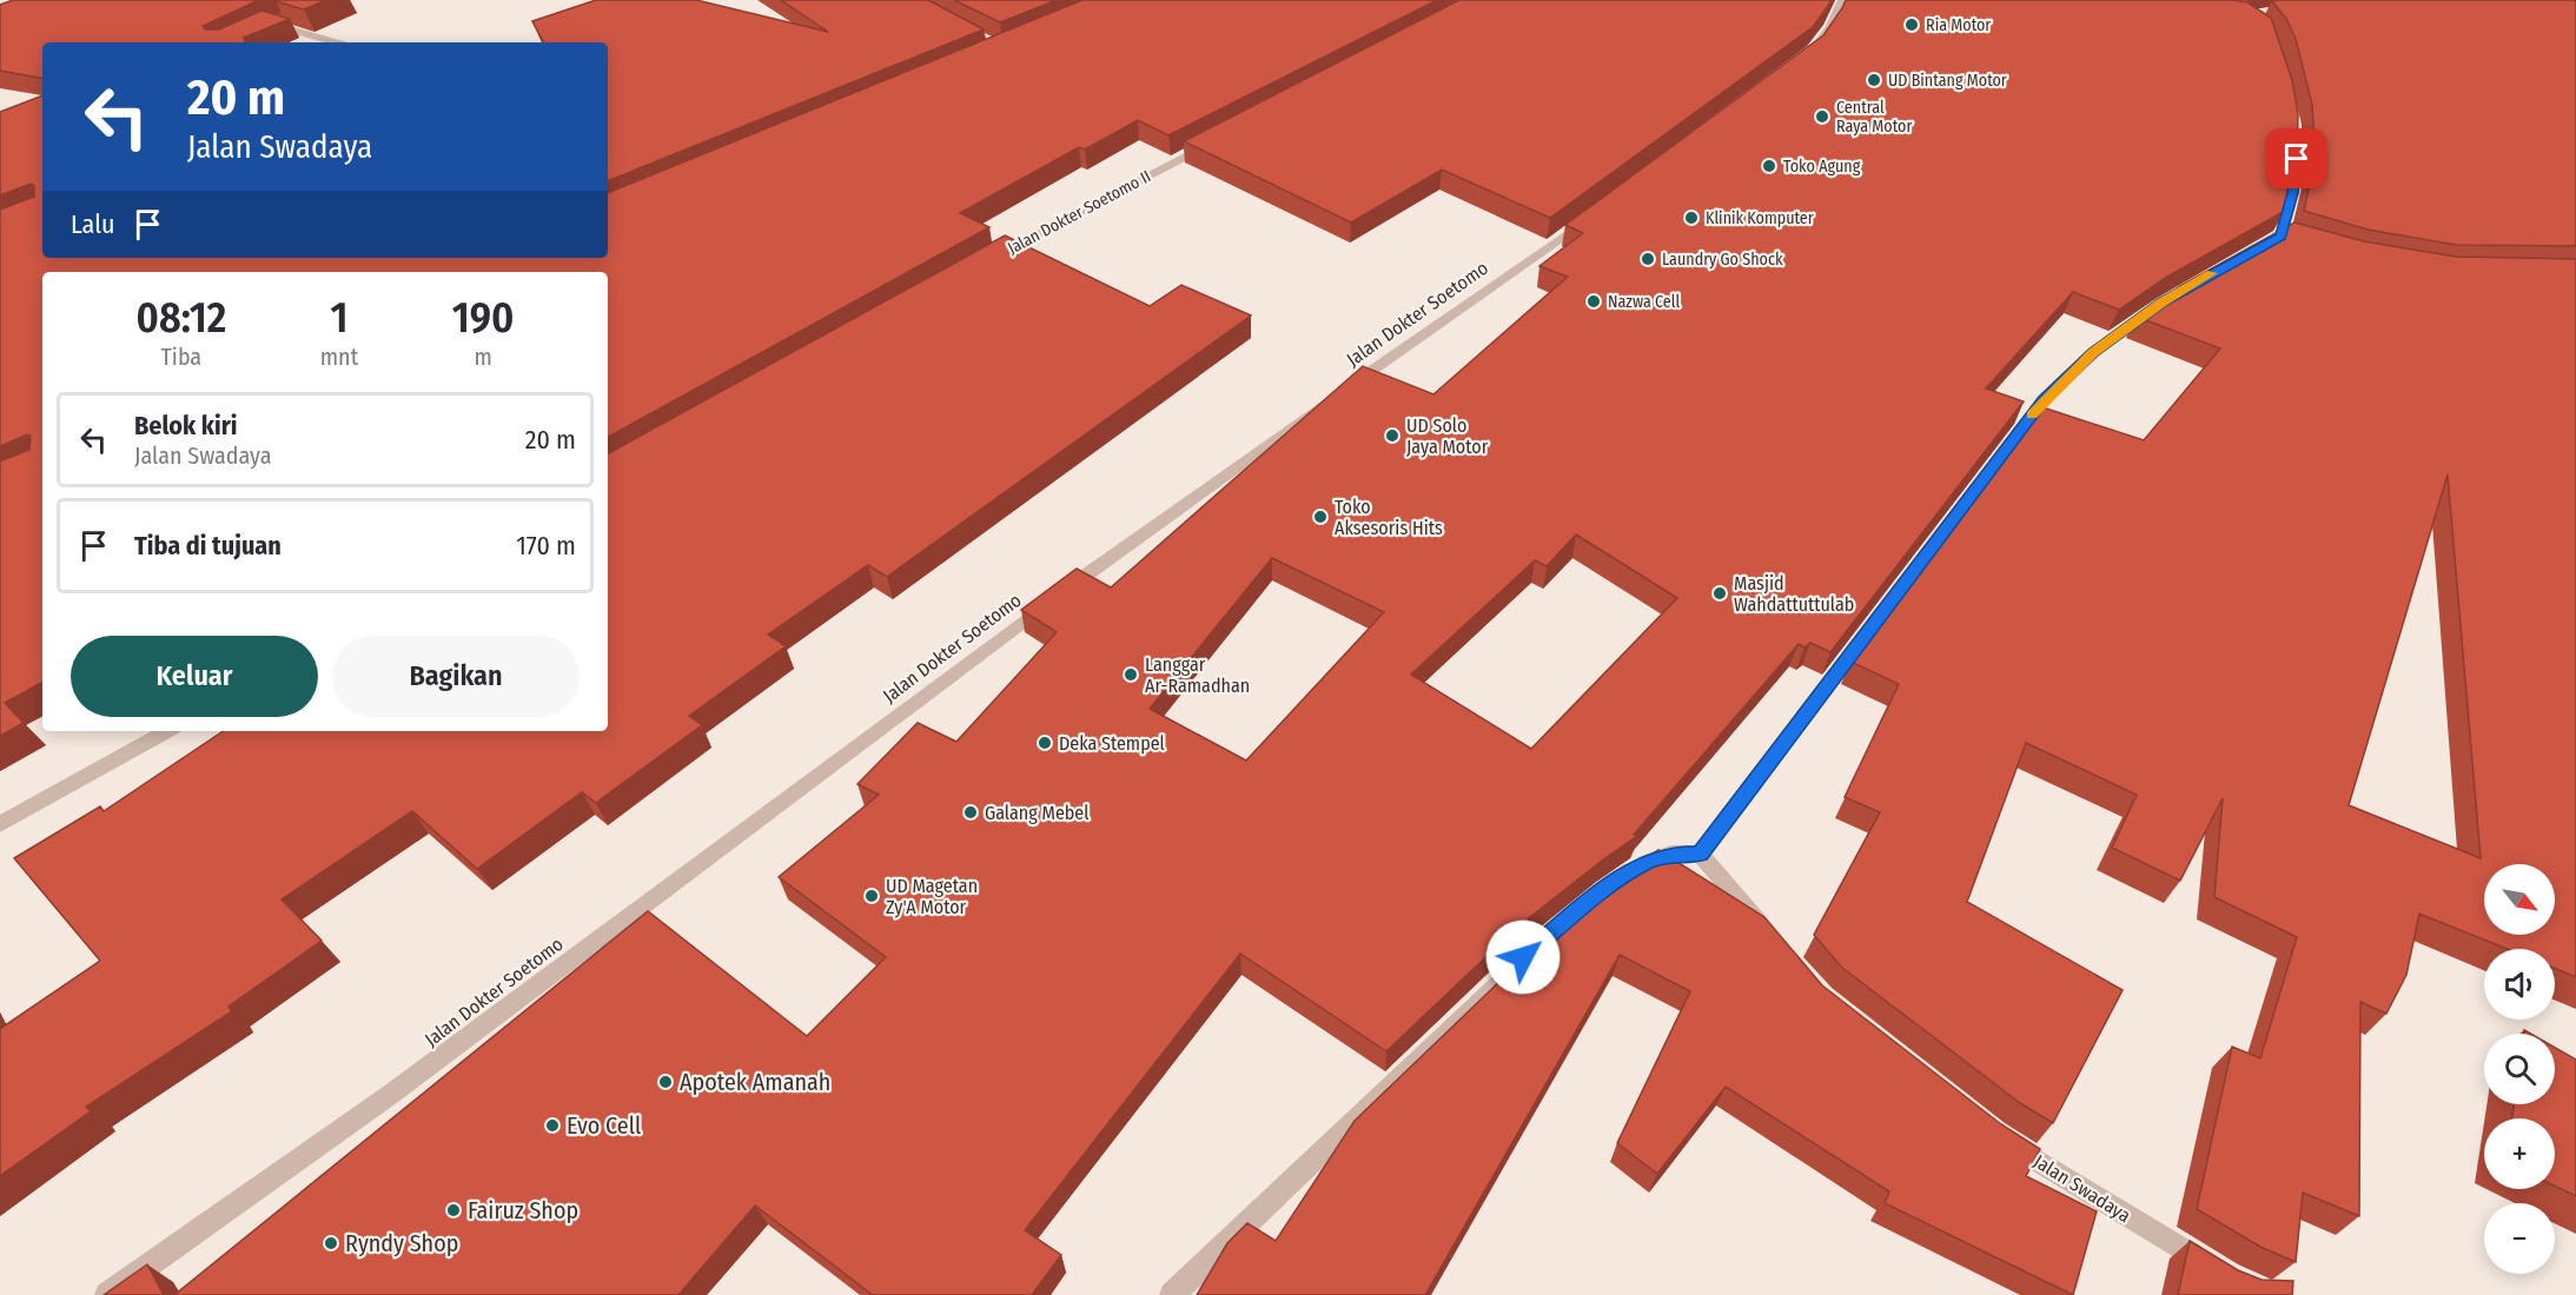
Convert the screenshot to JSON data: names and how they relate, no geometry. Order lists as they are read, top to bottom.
{
  "streets": {
    "street": ["Jalan Dokter Soetomo II", "Jalan Dokter Soetomo", "Jalan Swadaya"]
  },
  "places": [
    "Ria Motor",
    "UD Bintang Motor",
    "Central Raya Motor",
    "Toko Agung",
    "Klinik Komputer",
    "Laundry Go Shock",
    "Nazwa Cell",
    "UD Solo Jaya Motor",
    "Toko Aksesoris Hits",
    "Masjid Wahdattuttulab",
    "Langgar Ar-Ramadhan",
    "Deka Stempel",
    "Galang Mebel",
    "UD Magetan Zy'A Motor",
    "Apotek Amanah",
    "Evo Cell",
    "Fairuz Shop",
    "Ryndy Shop"
  ],
  "north": "bottom right",
  "page": {
    "turn": ["20 m", "Jalan Swadaya"],
    "then": "Lalu",
    "eta": [
      "08:12",
      "Tiba",
      "1",
      "mnt",
      "190",
      "m"
    ],
    "list": [
      {
        "name": "Belok kiri",
        "note": "Jalan Swadaya",
        "value": "20 m"
      },
      {
        "name": "Tiba di tujuan",
        "value": "170 m"
      }
    ],
    "buttons": ["Keluar", "Bagikan"],
    "map_buttons": ["+", "−"]
  }
}
